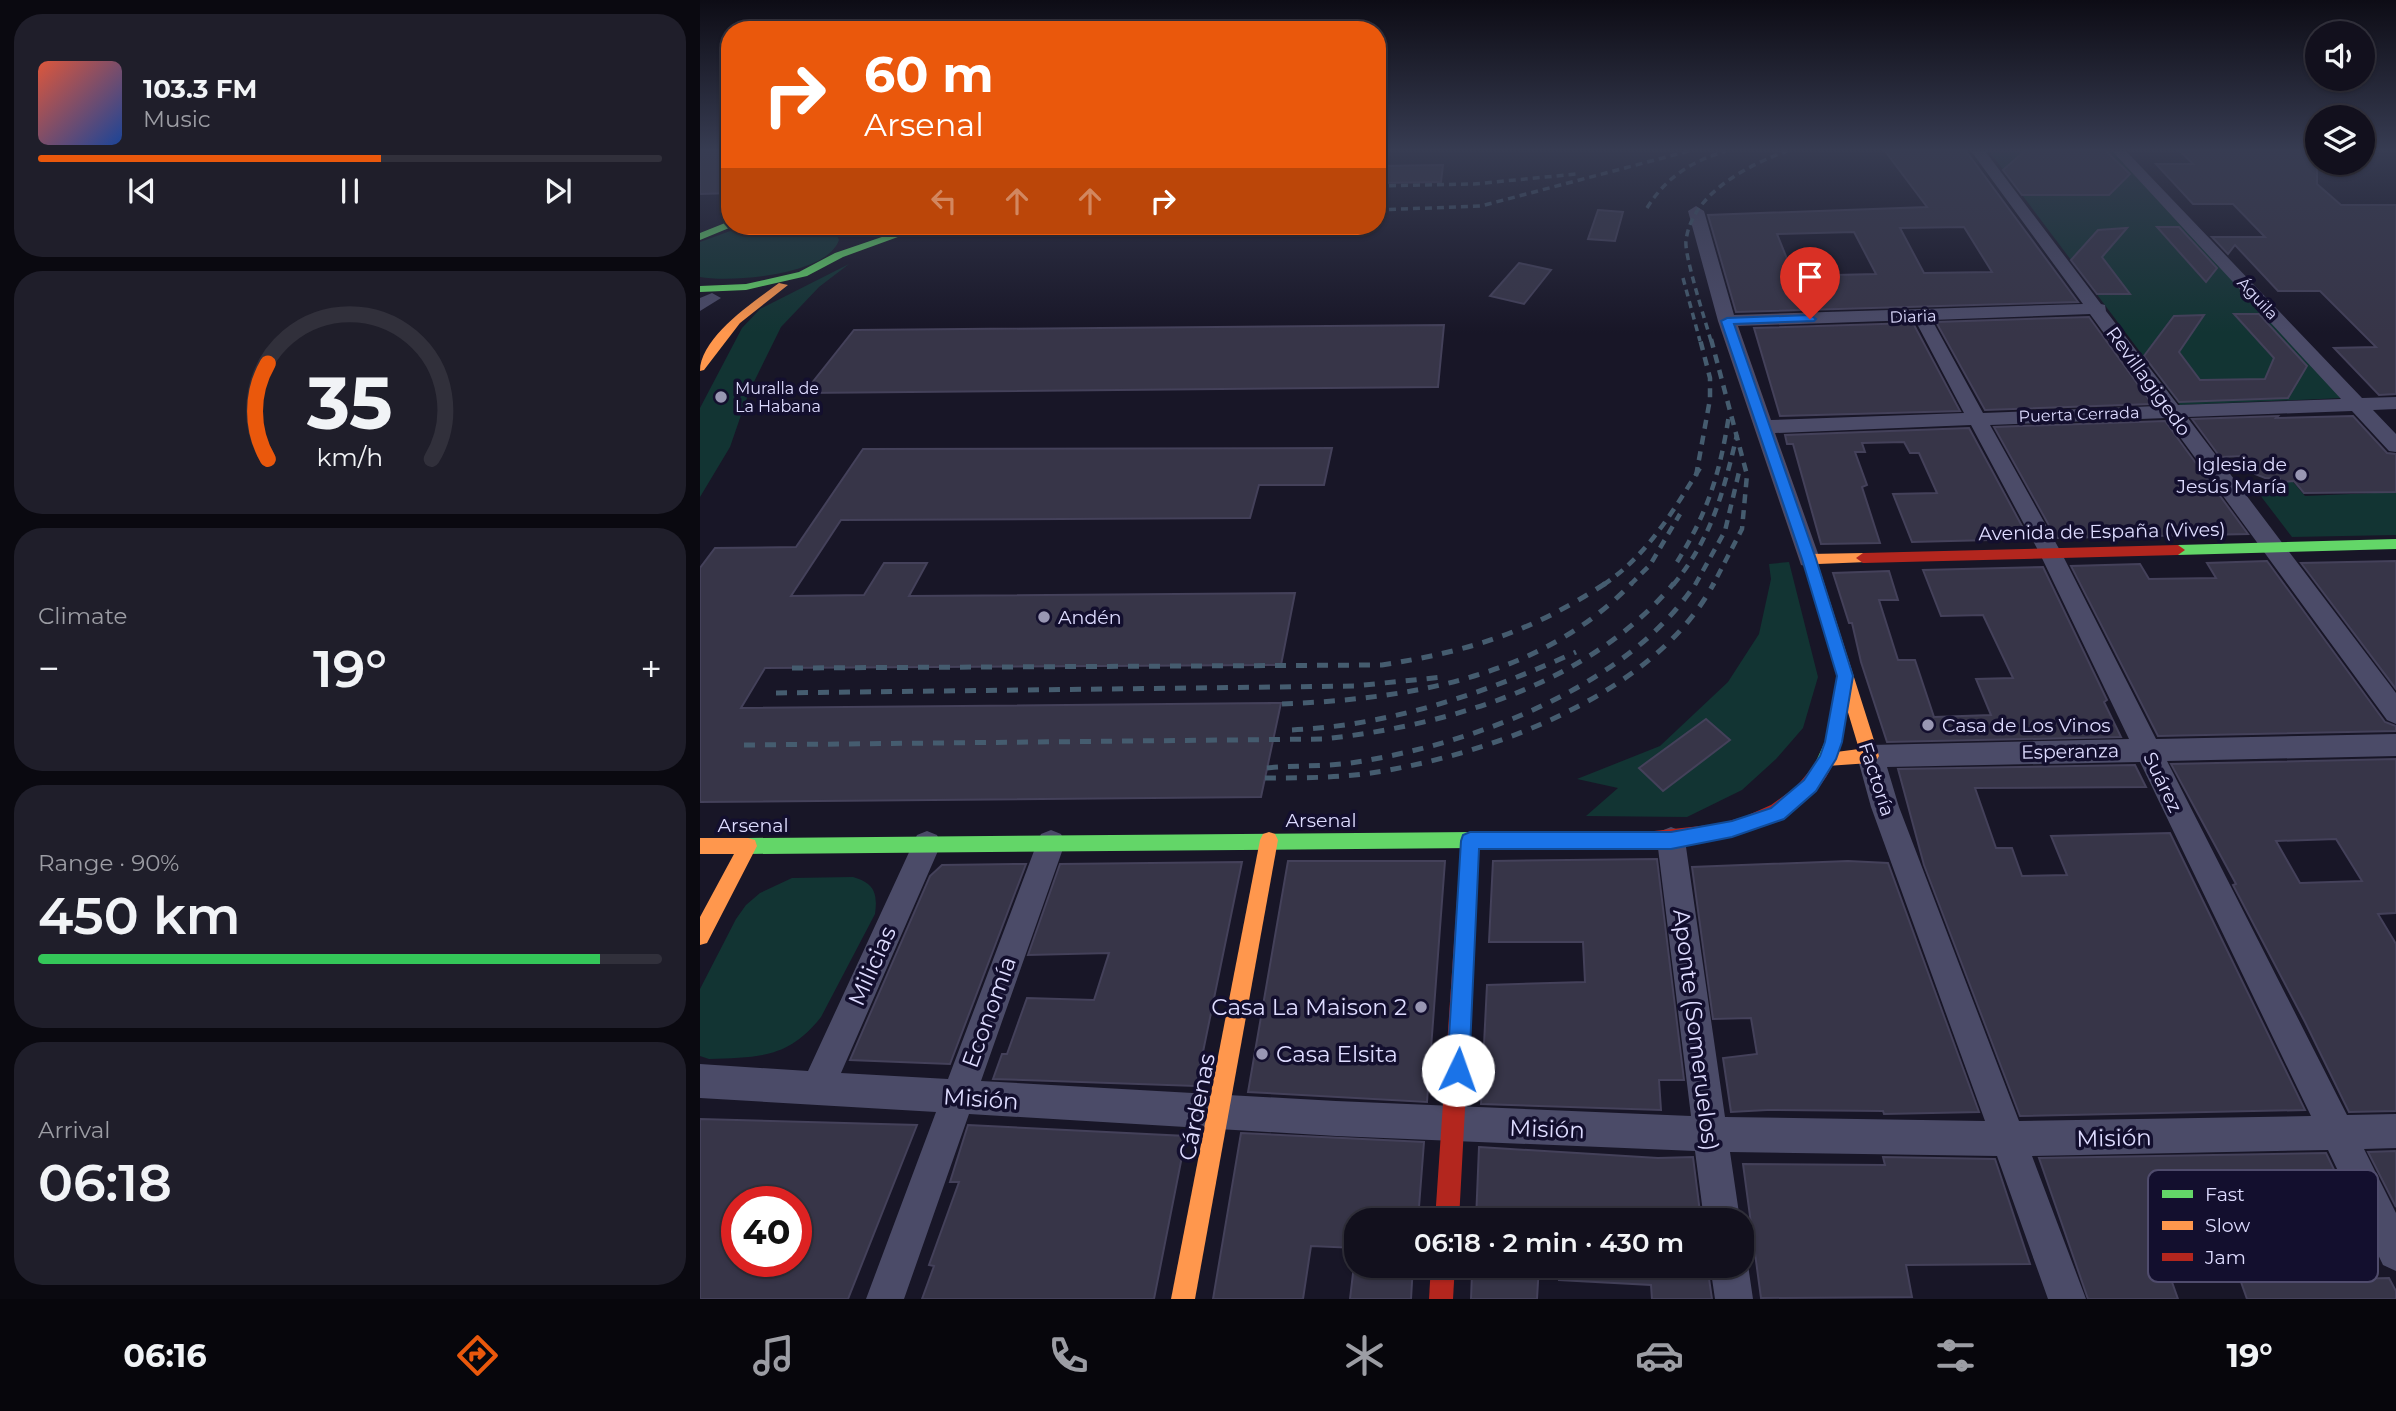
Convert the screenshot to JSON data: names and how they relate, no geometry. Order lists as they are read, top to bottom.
{
  "streets": {
    "street": [
      "Águila",
      "Diaria",
      "Revillagigedo",
      "Puerta Cerrada",
      "Avenida de España (Vives)",
      "Esperanza",
      "Factoría",
      "Suárez",
      "Arsenal",
      "Milicias",
      "Economía",
      "Aponte (Someruelos)",
      "Misión",
      "Cárdenas"
    ]
  },
  "crossings": [
    ["Águila", "Puerta Cerrada"],
    ["Diaria", "Revillagigedo"],
    ["Diaria", "Factoría"],
    ["Diaria", "Suárez"],
    ["Revillagigedo", "Puerta Cerrada"],
    ["Revillagigedo", "Avenida de España (Vives)"],
    ["Puerta Cerrada", "Factoría"],
    ["Puerta Cerrada", "Suárez"],
    ["Avenida de España (Vives)", "Factoría"],
    ["Avenida de España (Vives)", "Suárez"],
    ["Esperanza", "Factoría"],
    ["Esperanza", "Suárez"],
    ["Factoría", "Arsenal"],
    ["Factoría", "Misión"],
    ["Suárez", "Misión"],
    ["Arsenal", "Milicias"],
    ["Arsenal", "Economía"],
    ["Arsenal", "Aponte (Someruelos)"],
    ["Arsenal", "Cárdenas"],
    ["Milicias", "Misión"],
    ["Economía", "Misión"],
    ["Aponte (Someruelos)", "Misión"],
    ["Misión", "Cárdenas"]
  ],
  "places": [
    "Muralla de La Habana",
    "Iglesia de Jesús María",
    "Andén",
    "Casa de Los Vinos",
    "Casa La Maison 2",
    "Casa Elsita"
  ],
  "legend": ["Fast", "Slow", "Jam"],
  "page": {
    "turn": ["60 m", "Arsenal"],
    "song": ["103.3 FM", "Music"],
    "tile": [
      "Climate",
      ["Range · 90%", "450 km"],
      ["Arrival", "06:18"]
    ],
    "heat": ["−", "19°", "+"],
    "limit": "40",
    "trip": "06:18 · 2 min · 430 m",
    "tabs": ["06:16", "19°"],
    "gauge": ["35", "km/h"]
  }
}
